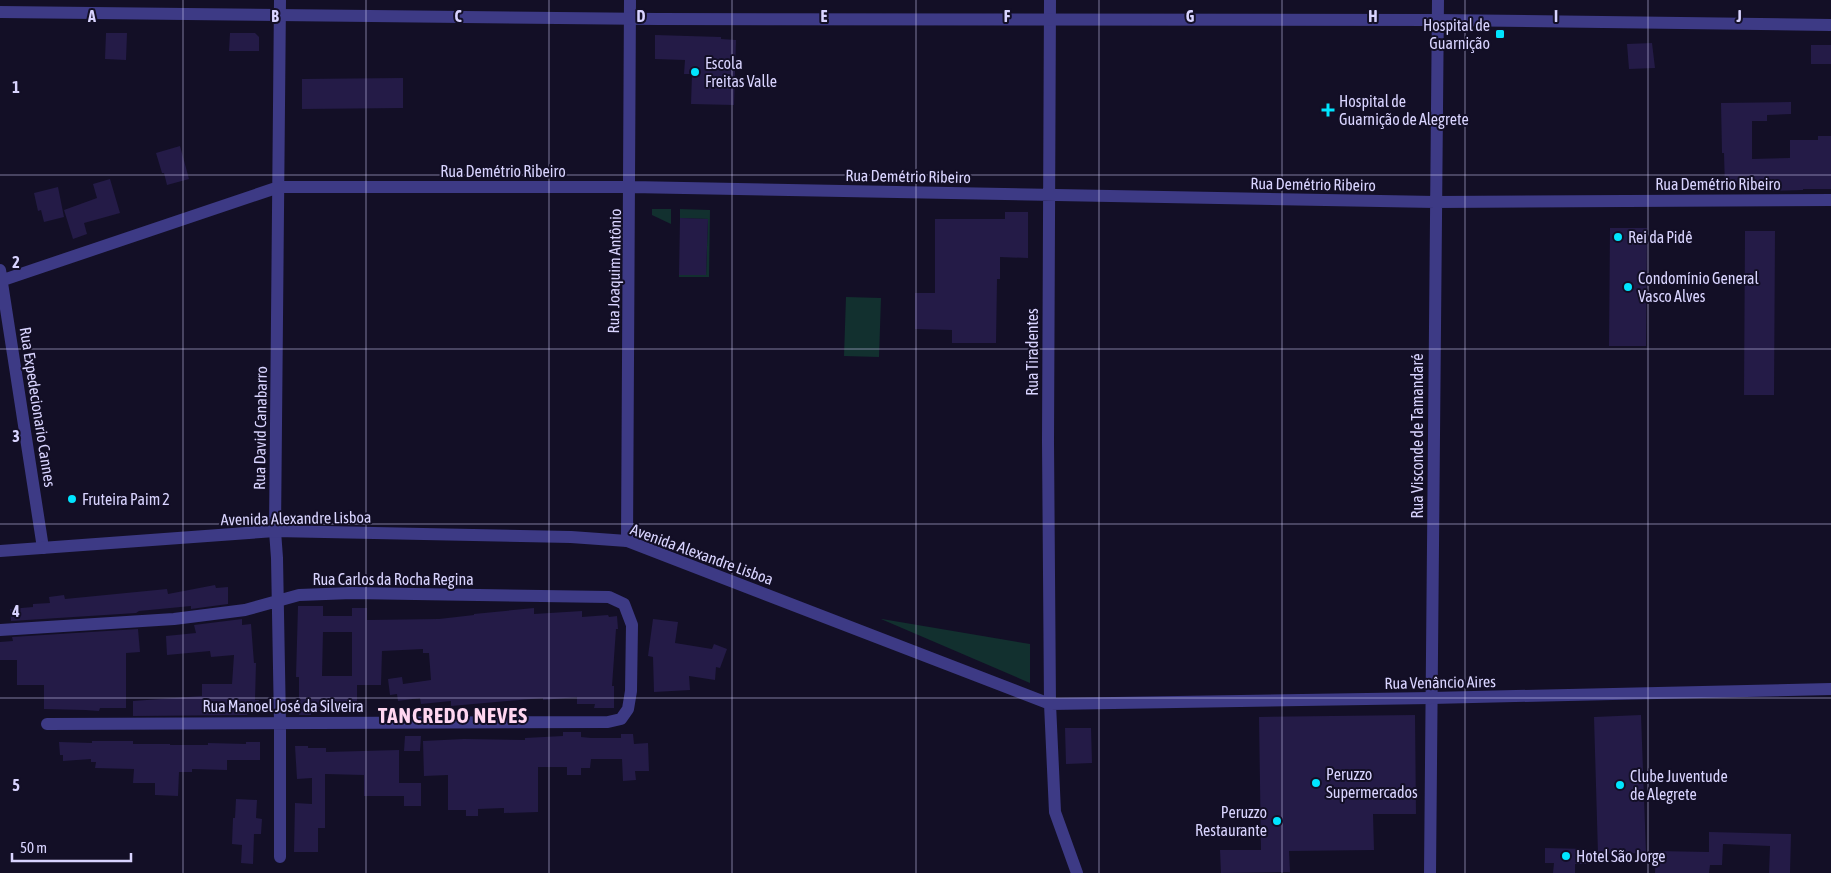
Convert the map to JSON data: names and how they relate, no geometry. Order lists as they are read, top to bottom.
{
  "streets": {
    "street": [
      "Rua Demétrio Ribeiro",
      "Rua Joaquim Antônio",
      "Rua Tiradentes",
      "Rua Expedecionario Cannes",
      "Rua David Canabarro",
      "Rua Visconde de Tamandaré",
      "Avenida Alexandre Lisboa",
      "Rua Carlos da Rocha Regina",
      "Rua Venâncio Aires",
      "Rua Manoel José da Silveira"
    ]
  },
  "crossings": [
    ["Rua Demétrio Ribeiro", "Rua Joaquim Antônio"],
    ["Rua Demétrio Ribeiro", "Rua Tiradentes"],
    ["Rua Demétrio Ribeiro", "Rua Expedecionario Cannes"],
    ["Rua Demétrio Ribeiro", "Rua David Canabarro"],
    ["Rua Demétrio Ribeiro", "Rua Visconde de Tamandaré"],
    ["Rua Joaquim Antônio", "Avenida Alexandre Lisboa"],
    ["Rua Tiradentes", "Avenida Alexandre Lisboa"],
    ["Rua Tiradentes", "Rua Venâncio Aires"],
    ["Rua Expedecionario Cannes", "Avenida Alexandre Lisboa"],
    ["Rua David Canabarro", "Avenida Alexandre Lisboa"],
    ["Rua David Canabarro", "Rua Carlos da Rocha Regina"],
    ["Rua David Canabarro", "Rua Manoel José da Silveira"],
    ["Rua Visconde de Tamandaré", "Rua Venâncio Aires"],
    ["Avenida Alexandre Lisboa", "Rua Venâncio Aires"],
    ["Rua Carlos da Rocha Regina", "Rua Manoel José da Silveira"]
  ],
  "districts": ["TANCREDO NEVES"],
  "places": {
    "transit": ["Hospital de Guarnição"],
    "other": [
      "Escola Freitas Valle",
      "Rei da Pidê",
      "Condomínio General Vasco Alves",
      "Fruteira Paim 2",
      "Peruzzo Supermercados",
      "Clube Juventude de Alegrete",
      "Peruzzo Restaurante",
      "Hotel São Jorge"
    ],
    "health": ["Hospital de Guarnição de Alegrete"]
  },
  "scale_bar": "50 m",
  "grid": {
    "columns": [
      "A",
      "B",
      "C",
      "D",
      "E",
      "F",
      "G",
      "H",
      "I",
      "J"
    ],
    "rows": [
      "1",
      "2",
      "3",
      "4",
      "5"
    ]
  }
}
